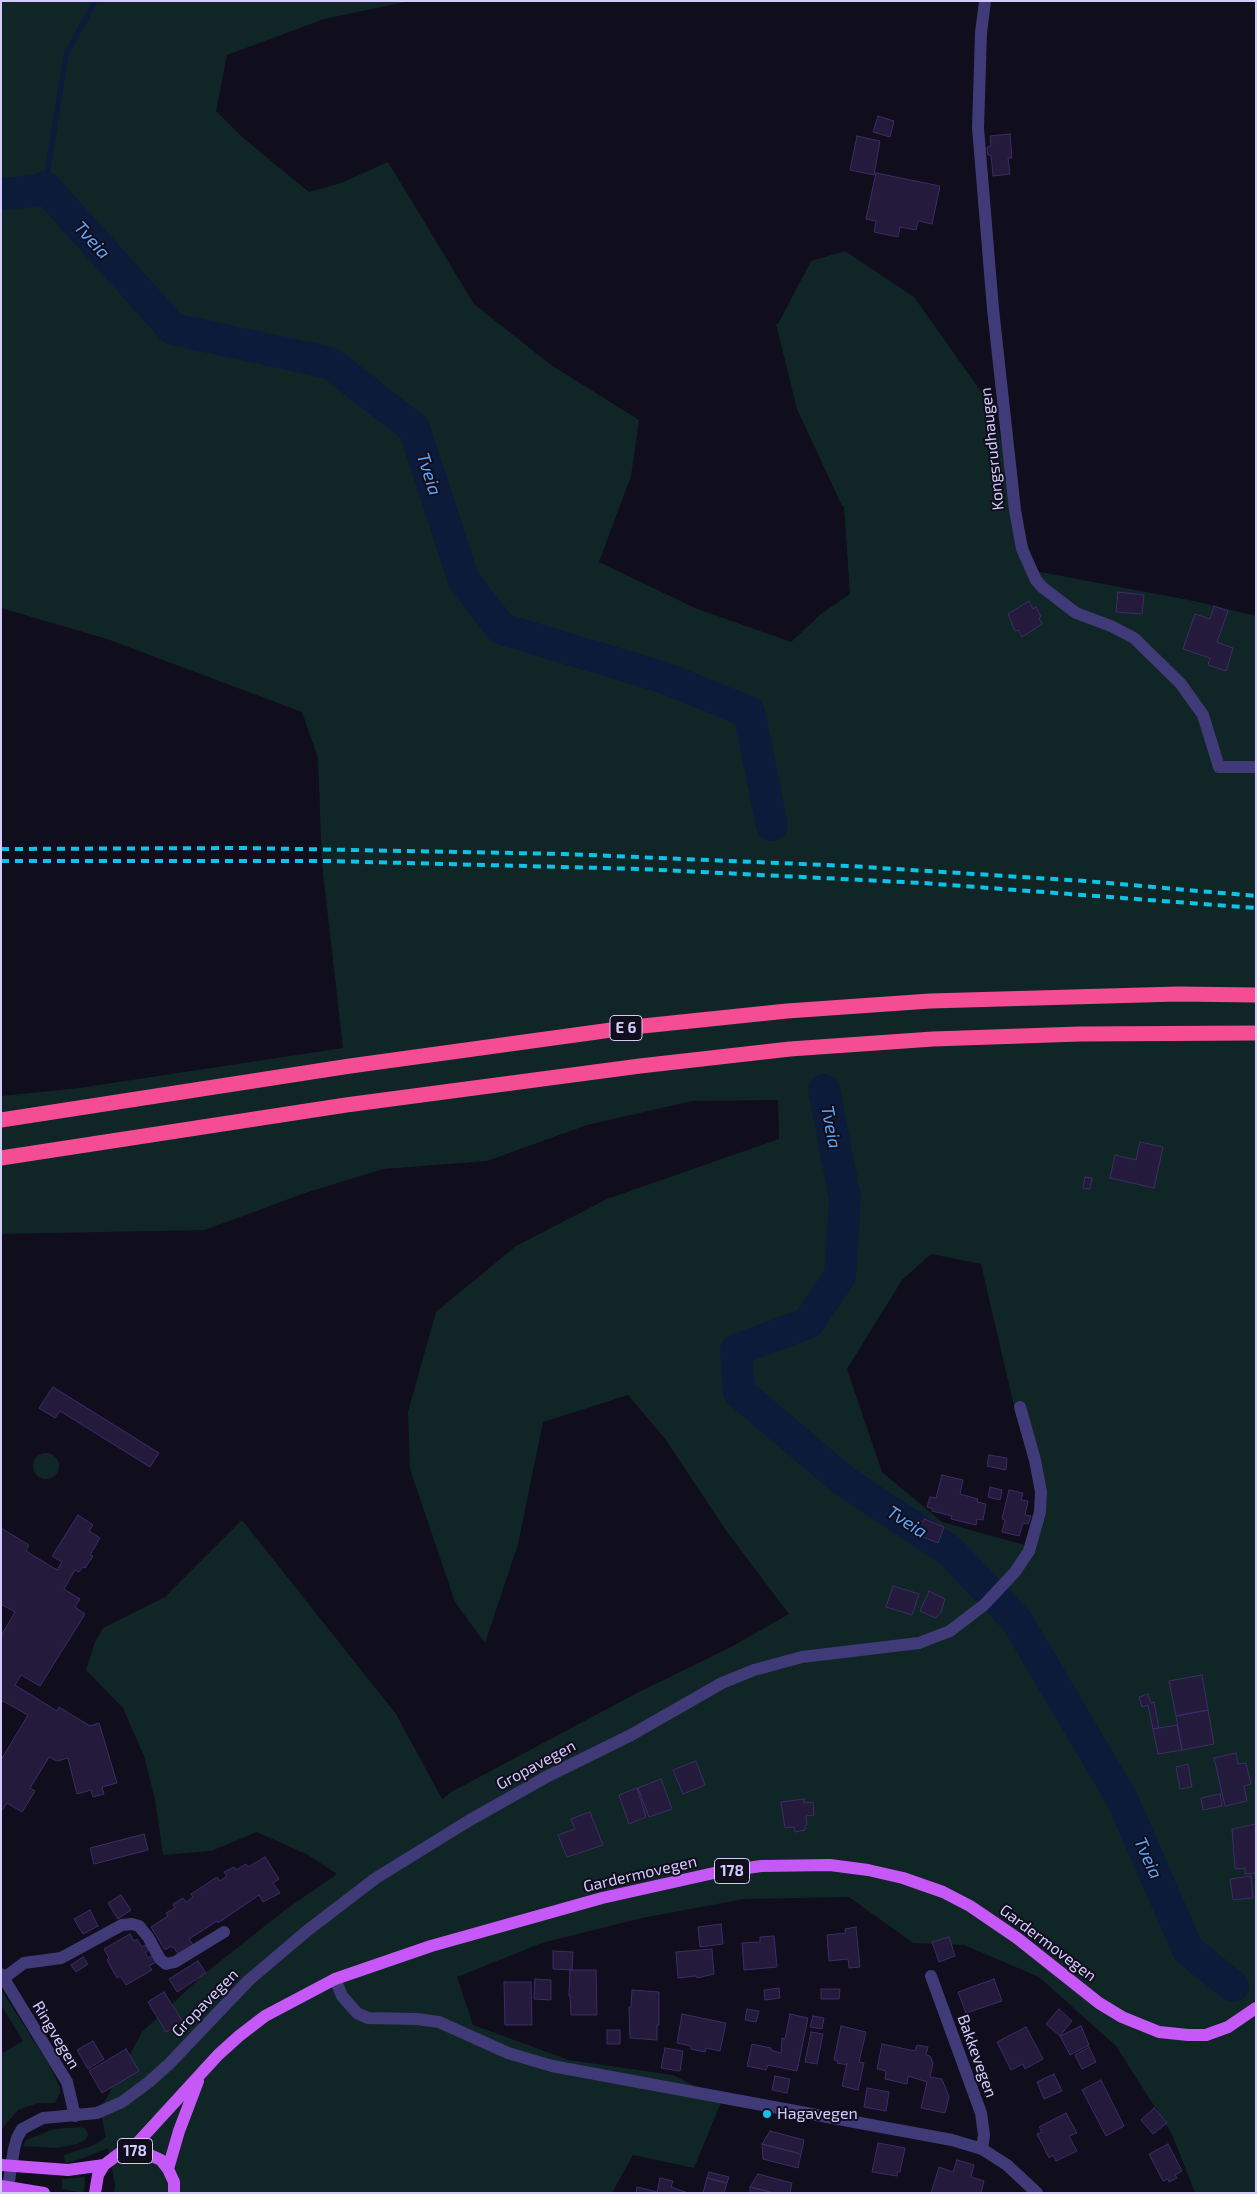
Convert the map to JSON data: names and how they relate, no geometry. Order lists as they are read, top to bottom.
{
  "streets": {
    "highway": ["E 6"],
    "main road": ["178", "Gardermovegen"],
    "street": [
      "Kongsrudhaugen",
      "Gropavegen",
      "Ringvegen",
      "Bakkevegen"
    ]
  },
  "crossings": [
    ["Gropavegen", "Gardermovegen"],
    ["Gropavegen", "Ringvegen"],
    ["178", "Gardermovegen"]
  ],
  "water": ["Tveia"],
  "places": ["Hagavegen"]
}
